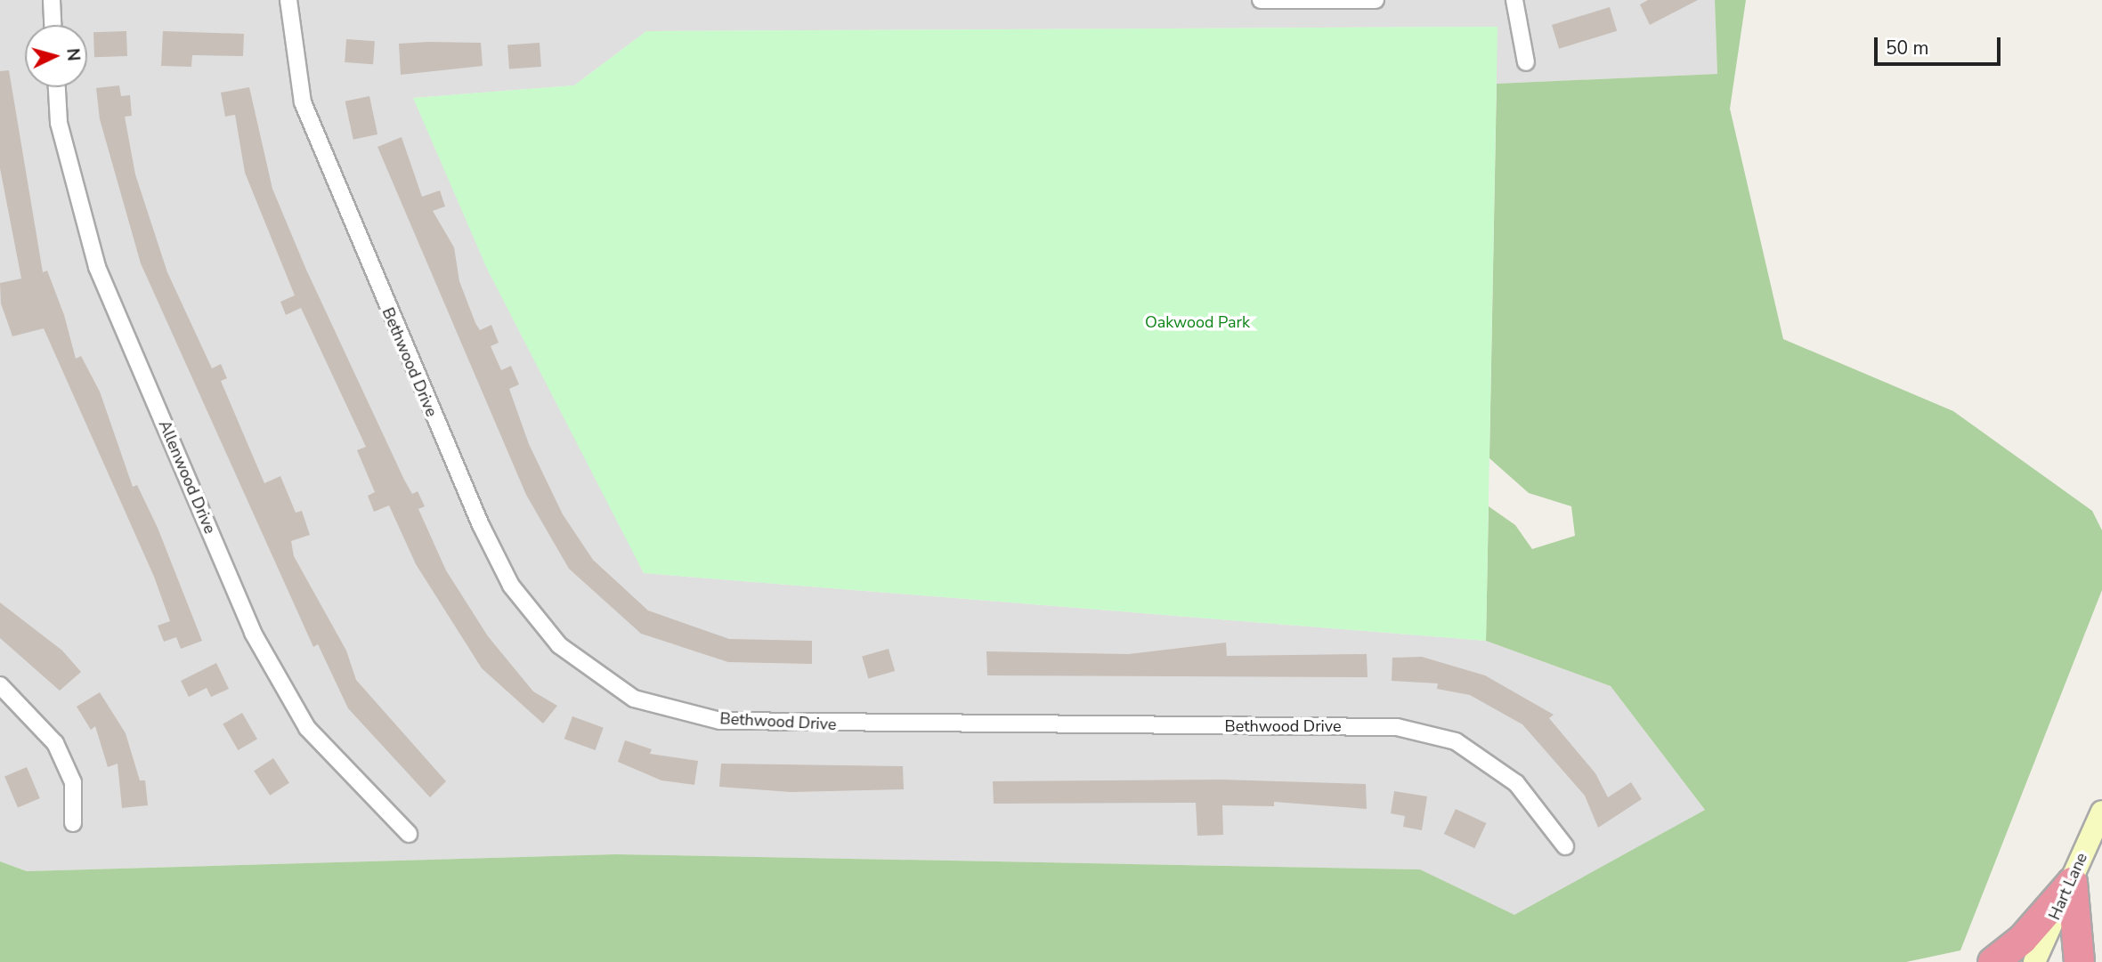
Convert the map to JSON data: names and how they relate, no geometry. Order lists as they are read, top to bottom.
{
  "streets": {
    "main road": ["Hart Lane"],
    "street": ["Bethwood Drive", "Allenwood Drive"]
  },
  "parks": ["Oakwood Park"],
  "scale_bar": "50 m",
  "north": "right"
}
